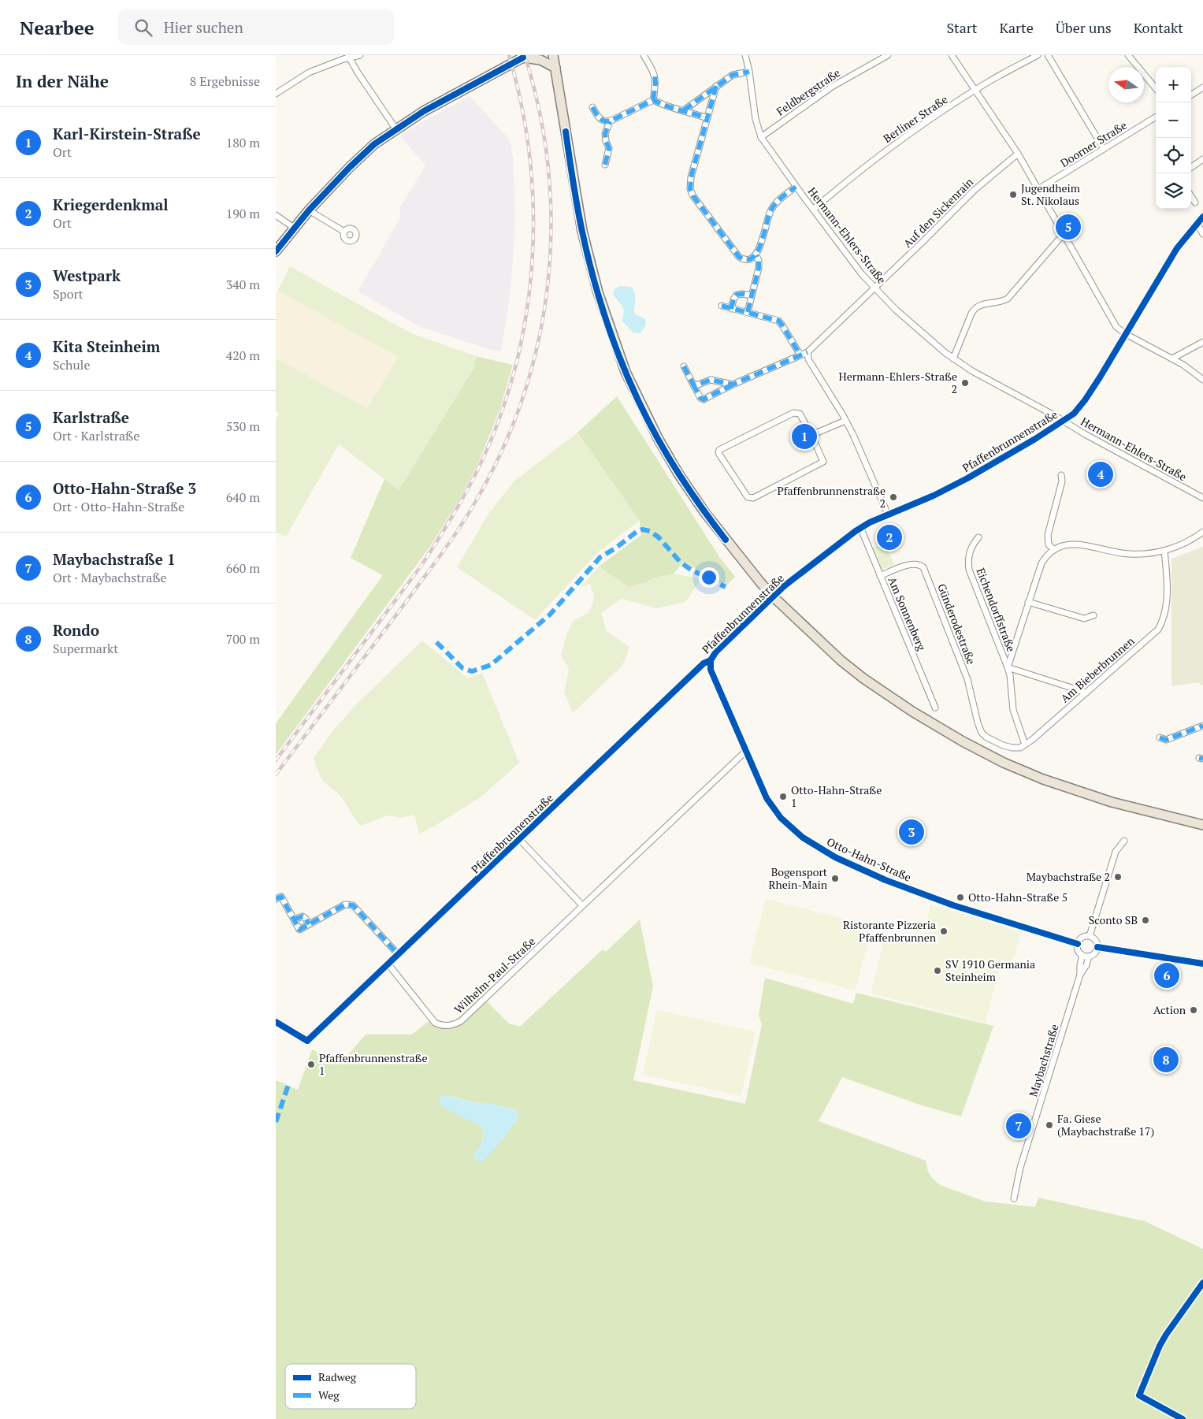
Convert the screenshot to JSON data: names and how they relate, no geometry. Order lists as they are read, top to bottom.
{
  "streets": {
    "street": [
      "Feldbergstraße",
      "Berliner Straße",
      "Doorner Straße",
      "Auf den Sickenrain",
      "Hermann-Ehlers-Straße",
      "Pfaffenbrunnenstraße",
      "Eichendorffstraße",
      "Am Sonnenberg",
      "Günderodestraße",
      "Am Bieberbrunnen",
      "Otto-Hahn-Straße",
      "Wilhelm-Paul-Straße",
      "Maybachstraße"
    ]
  },
  "crossings": [
    ["Feldbergstraße", "Hermann-Ehlers-Straße"],
    ["Berliner Straße", "Hermann-Ehlers-Straße"],
    ["Auf den Sickenrain", "Hermann-Ehlers-Straße"],
    ["Hermann-Ehlers-Straße", "Pfaffenbrunnenstraße"],
    ["Pfaffenbrunnenstraße", "Am Sonnenberg"],
    ["Pfaffenbrunnenstraße", "Otto-Hahn-Straße"],
    ["Pfaffenbrunnenstraße", "Wilhelm-Paul-Straße"],
    ["Eichendorffstraße", "Günderodestraße"],
    ["Eichendorffstraße", "Am Bieberbrunnen"],
    ["Am Sonnenberg", "Günderodestraße"],
    ["Günderodestraße", "Am Bieberbrunnen"],
    ["Otto-Hahn-Straße", "Wilhelm-Paul-Straße"],
    ["Otto-Hahn-Straße", "Maybachstraße"]
  ],
  "places": [
    "Jugendheim St. Nikolaus",
    "Hermann-Ehlers-Straße 2",
    "Pfaffenbrunnenstraße 2",
    "Otto-Hahn-Straße 1",
    "Maybachstraße 2",
    "Bogensport Rhein-Main",
    "Otto-Hahn-Straße 5",
    "Sconto SB",
    "Ristorante Pizzeria Pfaffenbrunnen",
    "SV 1910 Germania Steinheim",
    "Action",
    "Pfaffenbrunnenstraße 1",
    "Fa. Giese (Maybachstraße 17)"
  ],
  "legend": ["Radweg", "Weg"],
  "north": "left",
  "page": {
    "header": "Nearbee",
    "search": "Hier suchen",
    "nav": [
      "Start",
      "Karte",
      "Über uns",
      "Kontakt"
    ],
    "heading": ["In der Nähe", "8 Ergebnisse"],
    "map_buttons": ["+", "−"],
    "list": [
      {
        "mark": "1",
        "name": "Karl-Kirstein-Straße",
        "note": "Ort",
        "value": "180 m"
      },
      {
        "mark": "2",
        "name": "Kriegerdenkmal",
        "note": "Ort",
        "value": "190 m"
      },
      {
        "mark": "3",
        "name": "Westpark",
        "note": "Sport",
        "value": "340 m"
      },
      {
        "mark": "4",
        "name": "Kita Steinheim",
        "note": "Schule",
        "value": "420 m"
      },
      {
        "mark": "5",
        "name": "Karlstraße",
        "note": "Ort · Karlstraße",
        "value": "530 m"
      },
      {
        "mark": "6",
        "name": "Otto-Hahn-Straße 3",
        "note": "Ort · Otto-Hahn-Straße",
        "value": "640 m"
      },
      {
        "mark": "7",
        "name": "Maybachstraße 1",
        "note": "Ort · Maybachstraße",
        "value": "660 m"
      },
      {
        "mark": "8",
        "name": "Rondo",
        "note": "Supermarkt",
        "value": "700 m"
      }
    ],
    "pins": [
      "5",
      "1",
      "4",
      "2",
      "3",
      "6",
      "8",
      "7"
    ]
  }
}
